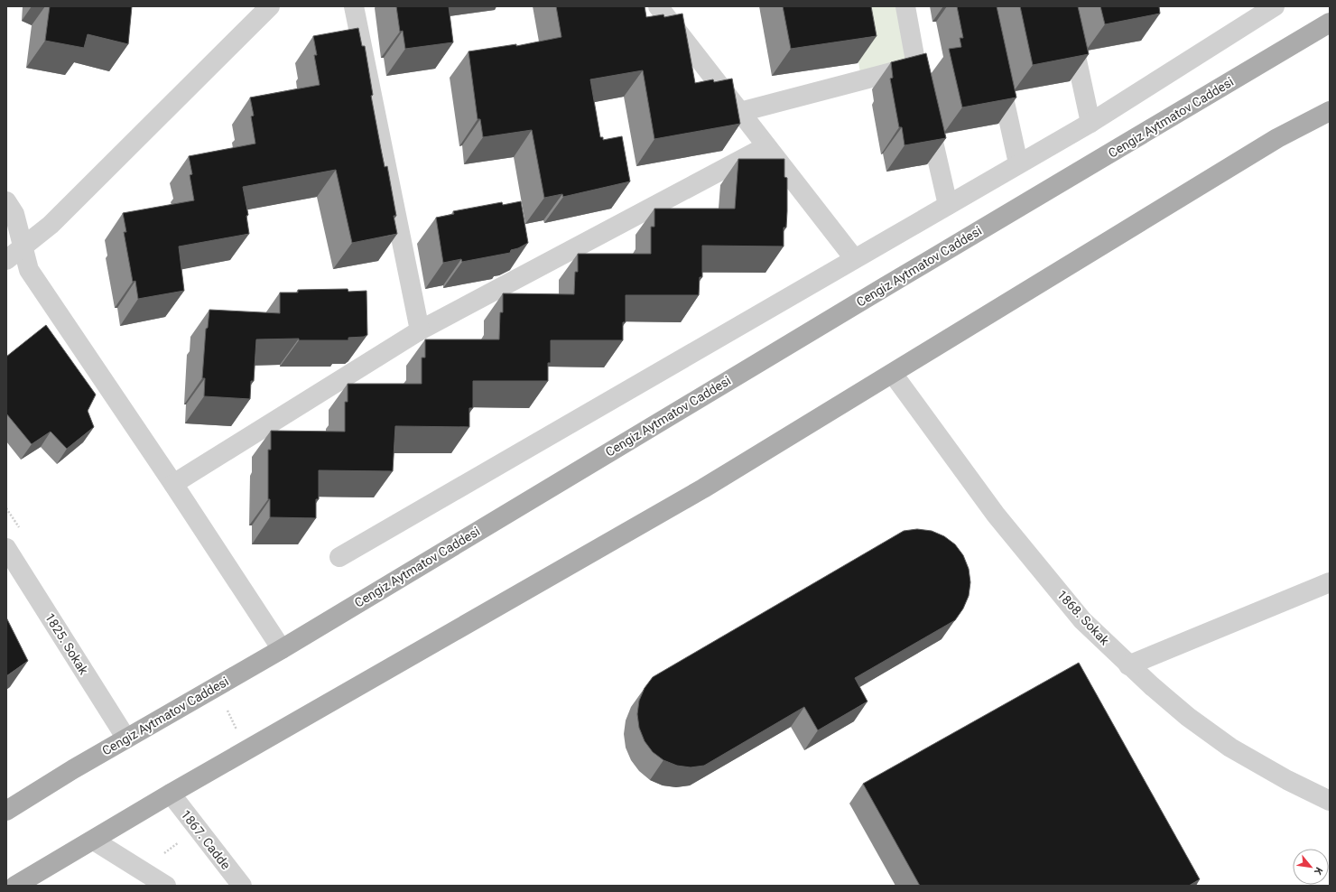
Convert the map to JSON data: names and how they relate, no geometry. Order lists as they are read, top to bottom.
{
  "streets": {
    "main road": ["Cengiz Aytmatov Caddesi"],
    "street": ["1868. Sokak", "1825. Sokak", "1867. Cadde"]
  },
  "crossings": [
    ["Cengiz Aytmatov Caddesi", "1825. Sokak"]
  ],
  "north": "bottom right"
}
